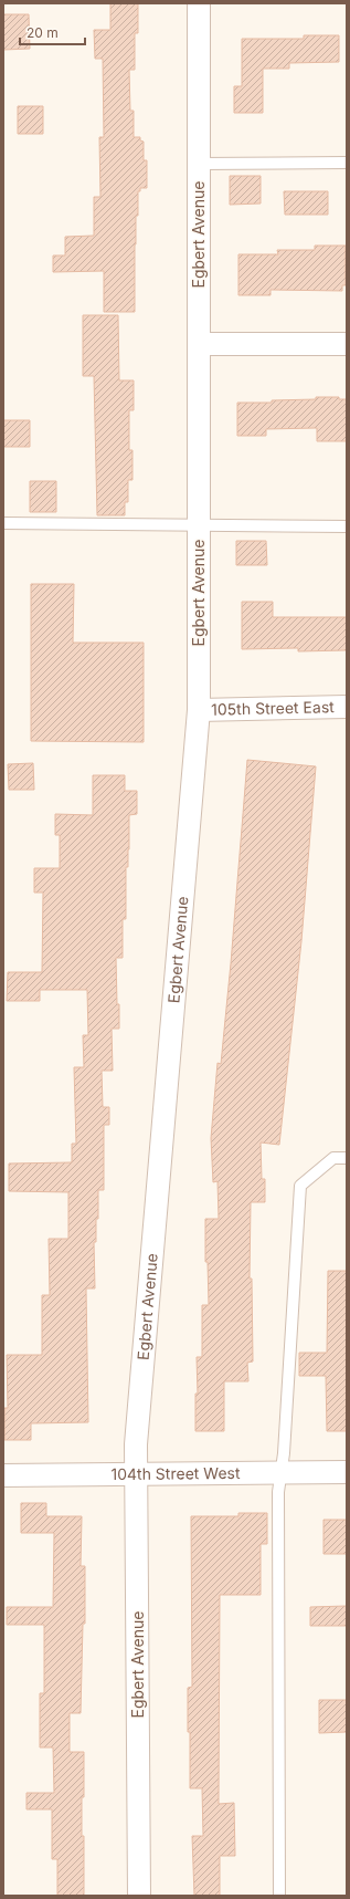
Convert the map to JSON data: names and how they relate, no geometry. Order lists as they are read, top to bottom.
{
  "streets": {
    "street": ["Egbert Avenue", "105th Street East", "104th Street West"]
  },
  "crossings": [
    ["Egbert Avenue", "105th Street East"],
    ["Egbert Avenue", "104th Street West"]
  ],
  "scale_bar": "20 m"
}
